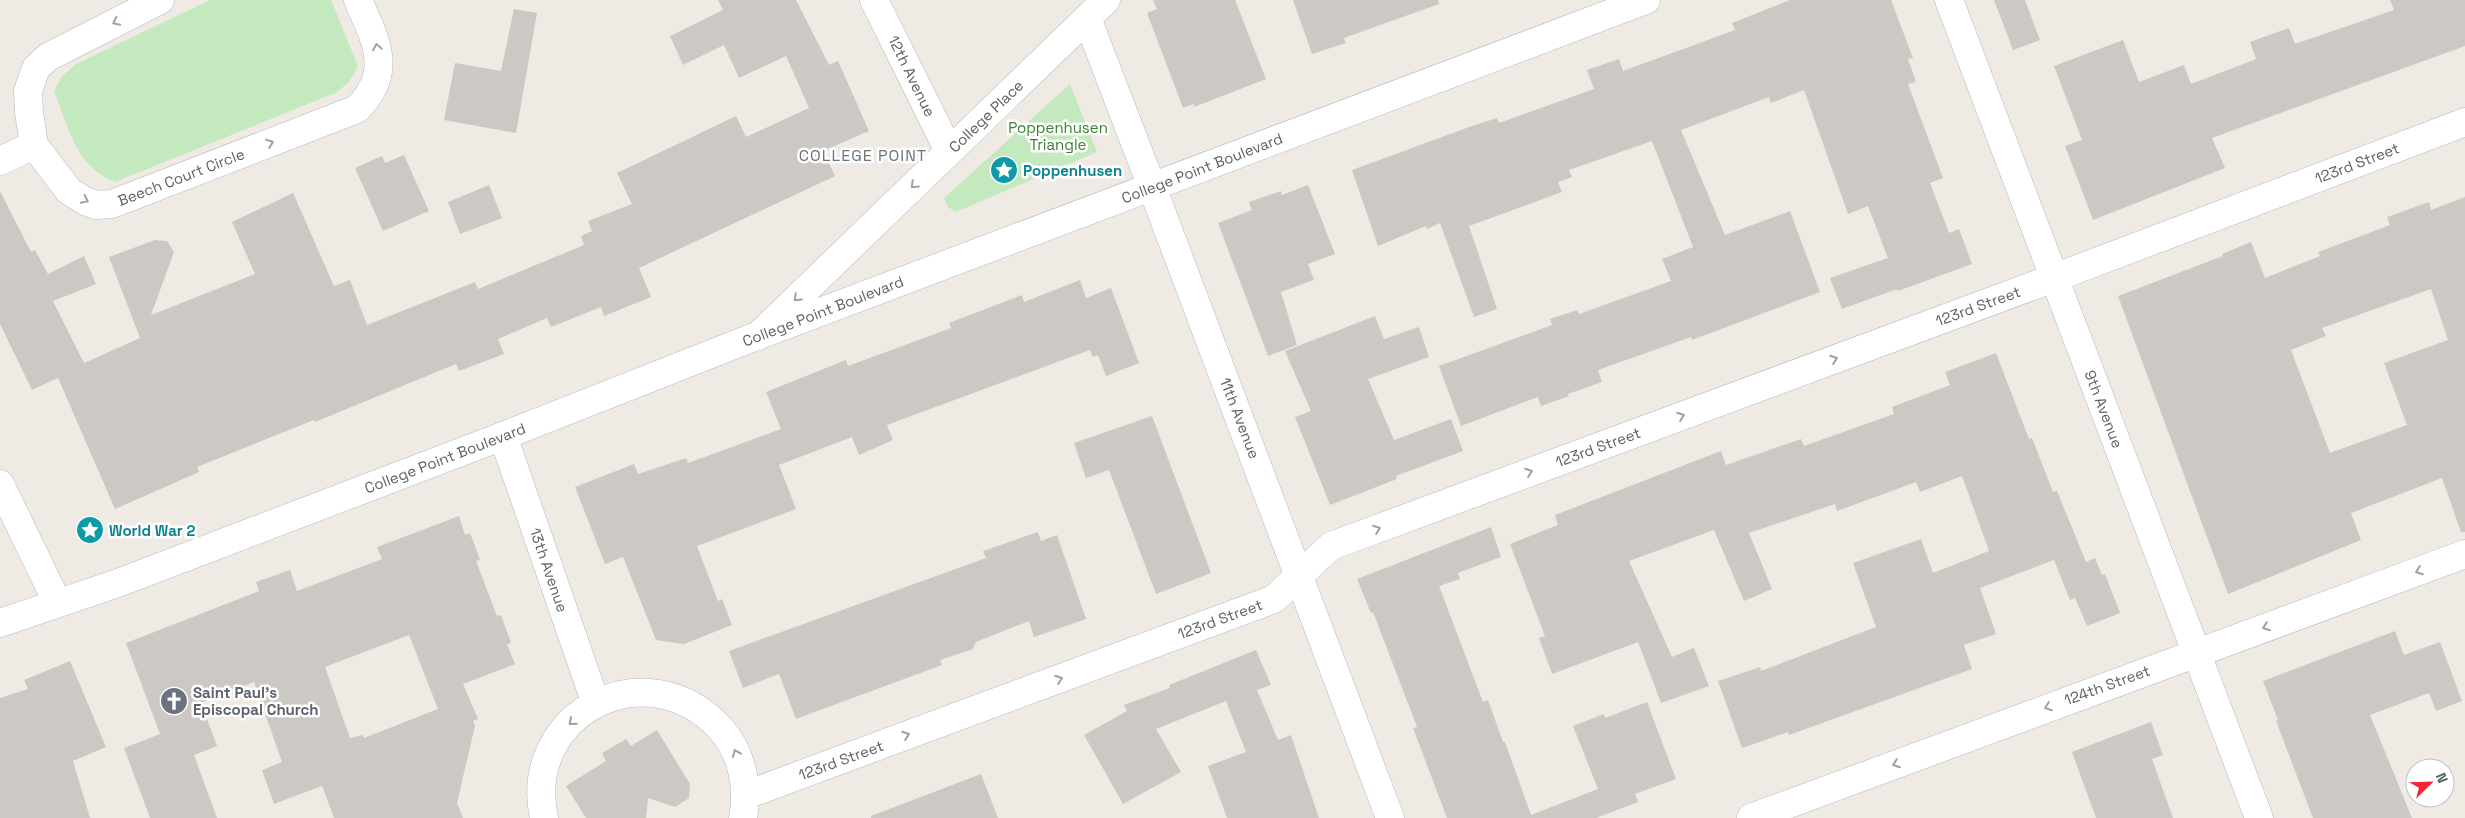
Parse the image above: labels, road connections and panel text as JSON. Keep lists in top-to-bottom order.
{
  "streets": {
    "street": [
      "12th Avenue",
      "College Place",
      "123rd Street",
      "College Point Boulevard",
      "Beech Court Circle",
      "9th Avenue",
      "11th Avenue",
      "13th Avenue",
      "124th Street"
    ]
  },
  "crossings": [
    ["12th Avenue", "College Place"],
    ["College Place", "College Point Boulevard"],
    ["College Place", "11th Avenue"],
    ["123rd Street", "9th Avenue"],
    ["123rd Street", "11th Avenue"],
    ["College Point Boulevard", "11th Avenue"],
    ["College Point Boulevard", "13th Avenue"],
    ["9th Avenue", "124th Street"]
  ],
  "one_way": ["College Place", "123rd Street", "124th Street"],
  "districts": ["COLLEGE POINT"],
  "parks": ["Poppenhusen Triangle"],
  "places": {
    "place": ["Poppenhusen", "World War 2"],
    "church": ["Saint Paul's Episcopal Church"]
  },
  "north": "top right"
}
